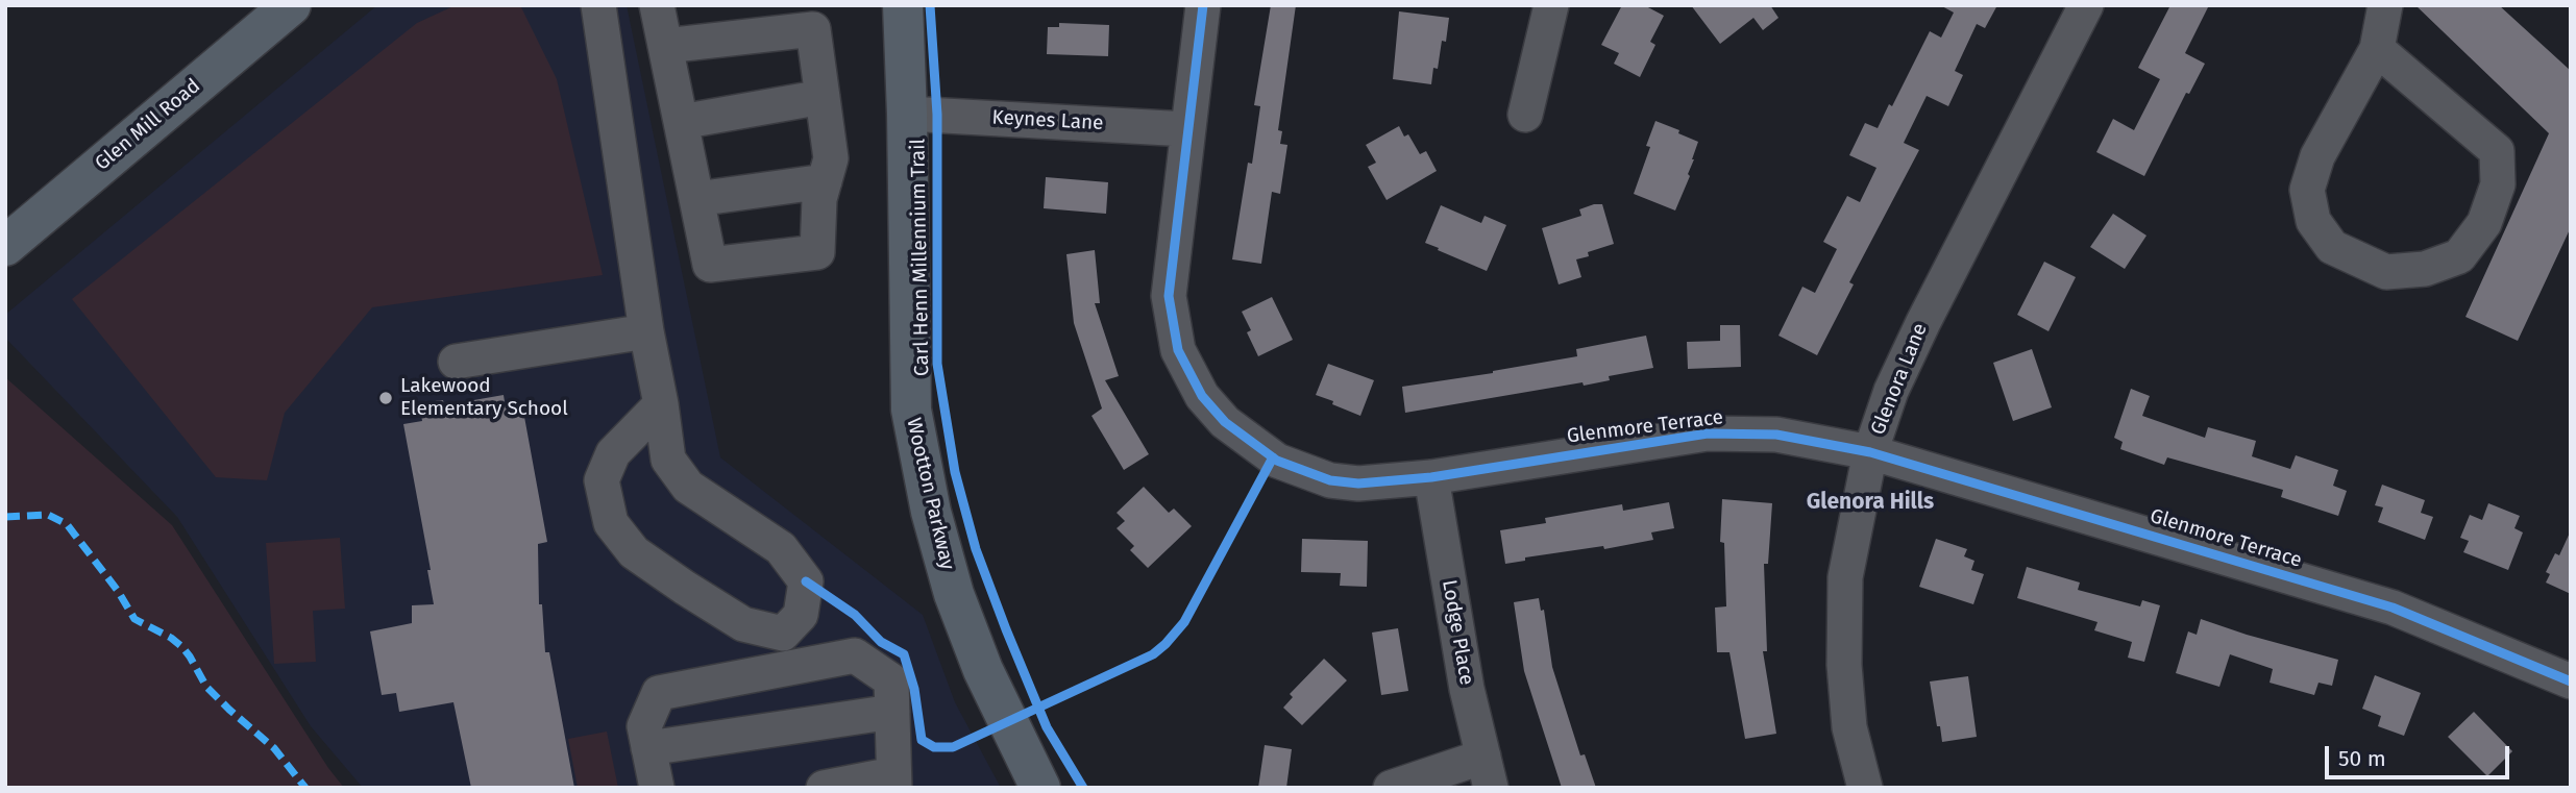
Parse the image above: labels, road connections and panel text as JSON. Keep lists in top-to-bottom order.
{
  "streets": {
    "main road": ["Glen Mill Road", "Wootton Parkway"],
    "street": [
      "Keynes Lane",
      "Glenora Lane",
      "Glenmore Terrace",
      "Lodge Place"
    ],
    "cycle path": ["Carl Henn Millennium Trail"]
  },
  "crossings": [
    ["Keynes Lane", "Glenmore Terrace"],
    ["Keynes Lane", "Wootton Parkway"],
    ["Glenora Lane", "Glenmore Terrace"],
    ["Glenmore Terrace", "Lodge Place"]
  ],
  "districts": ["Glenora Hills"],
  "places": ["Lakewood Elementary School"],
  "scale_bar": "50 m"
}
